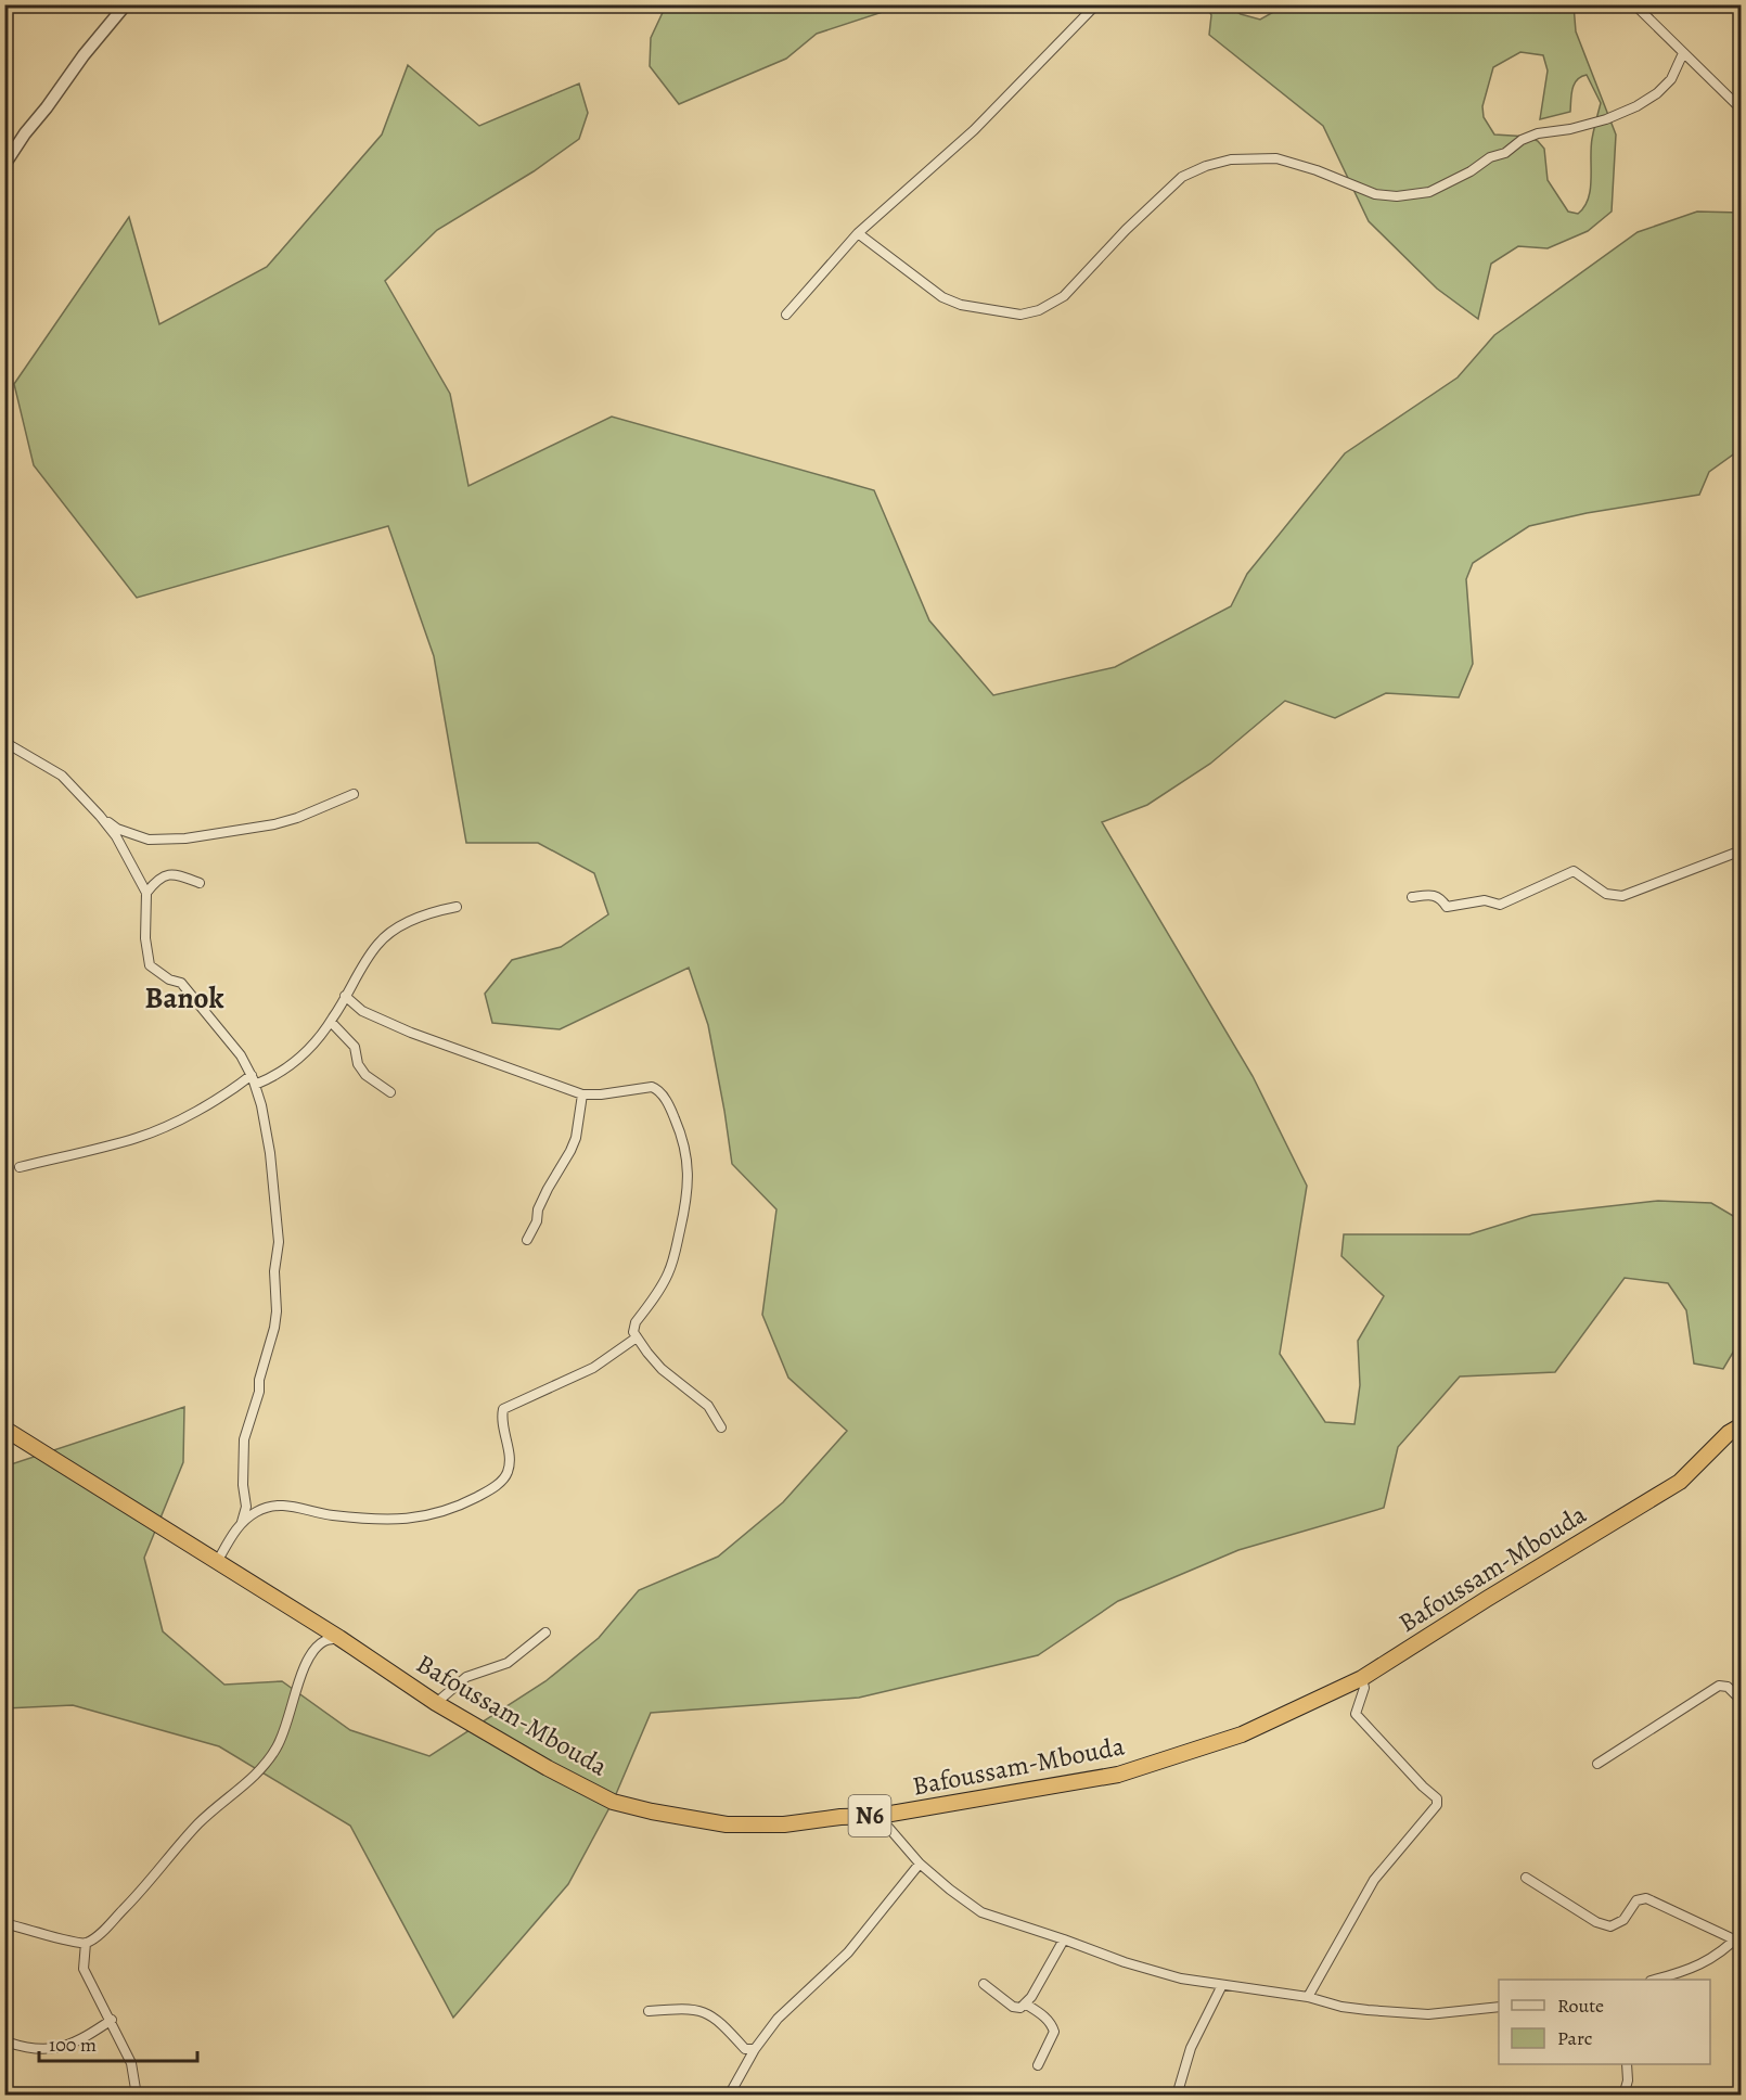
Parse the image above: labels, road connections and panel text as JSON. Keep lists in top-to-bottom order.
{
  "streets": {
    "highway": ["Bafoussam-Mbouda", "N6"]
  },
  "districts": ["Banok"],
  "legend": ["Route", "Parc"],
  "scale_bar": "100 m"
}
